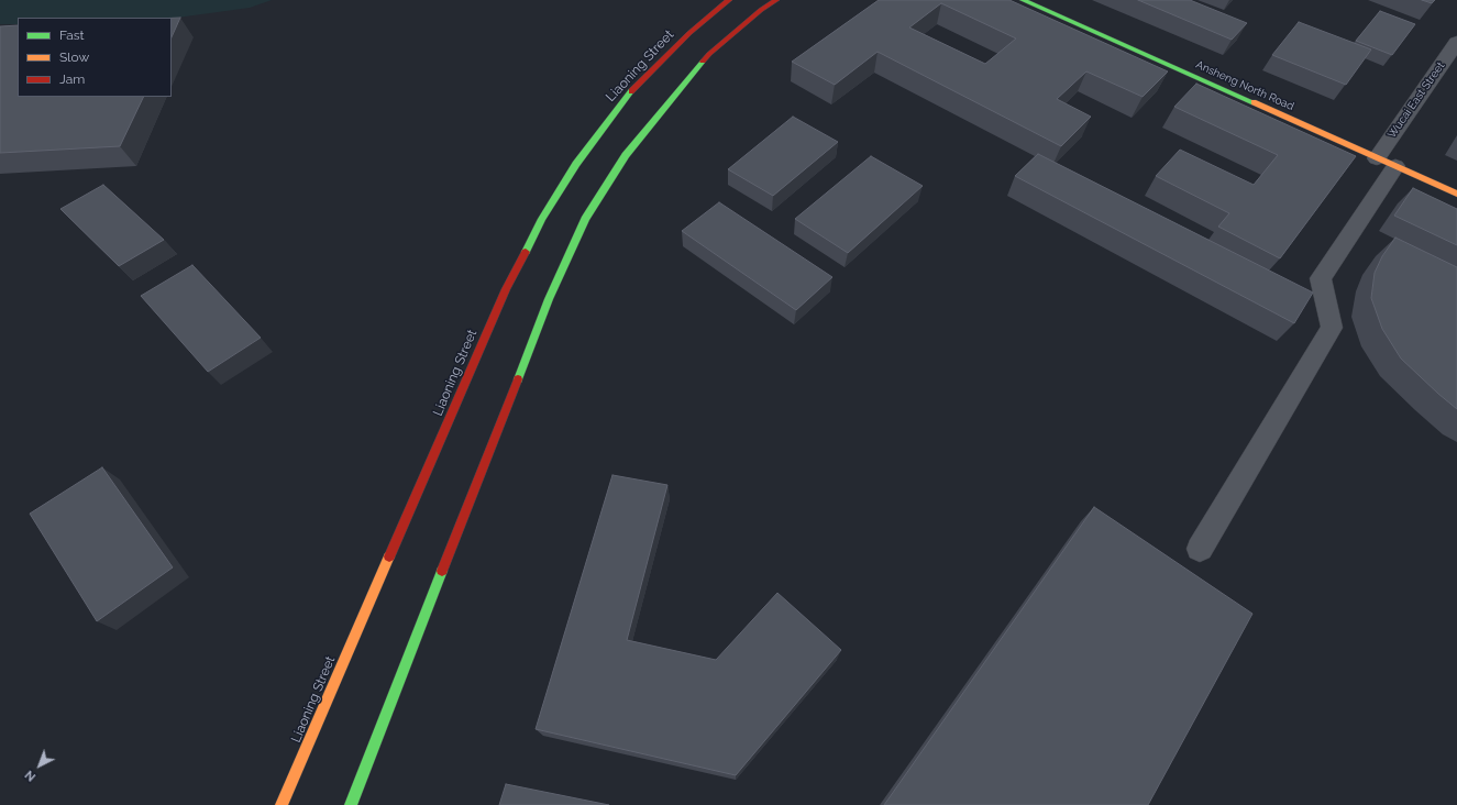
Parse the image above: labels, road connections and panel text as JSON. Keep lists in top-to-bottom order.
{
  "streets": {
    "street": ["Liaoning Street", "Ansheng North Road", "Wucai East Street"]
  },
  "crossings": [
    ["Ansheng North Road", "Wucai East Street"]
  ],
  "legend": ["Fast", "Slow", "Jam"],
  "north": "bottom left"
}
